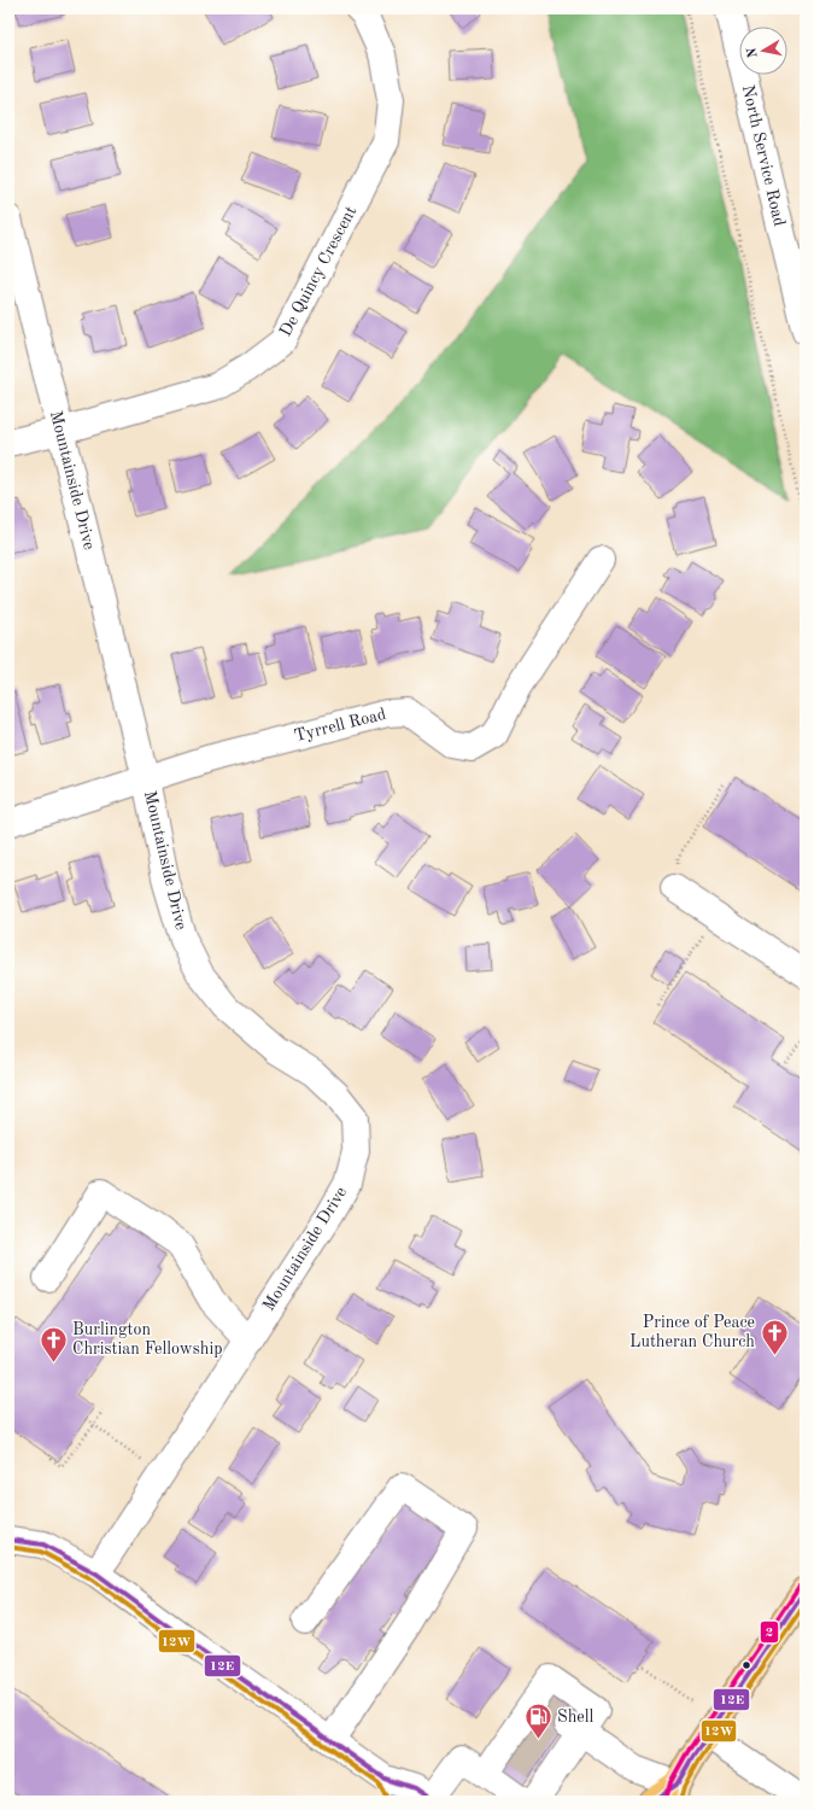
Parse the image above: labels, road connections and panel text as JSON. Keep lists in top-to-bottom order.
{
  "streets": {
    "street": [
      "North Service Road",
      "De Quincy Crescent",
      "Mountainside Drive",
      "Tyrrell Road"
    ]
  },
  "crossings": [
    ["De Quincy Crescent", "Mountainside Drive"],
    ["Mountainside Drive", "Tyrrell Road"]
  ],
  "places": {
    "church": ["Prince of Peace Lutheran Church", "Burlington Christian Fellowship"],
    "fuel station": ["Shell"]
  },
  "lines": ["transit line 12E", "transit line 12W", "transit line 2"],
  "north": "left"
}
